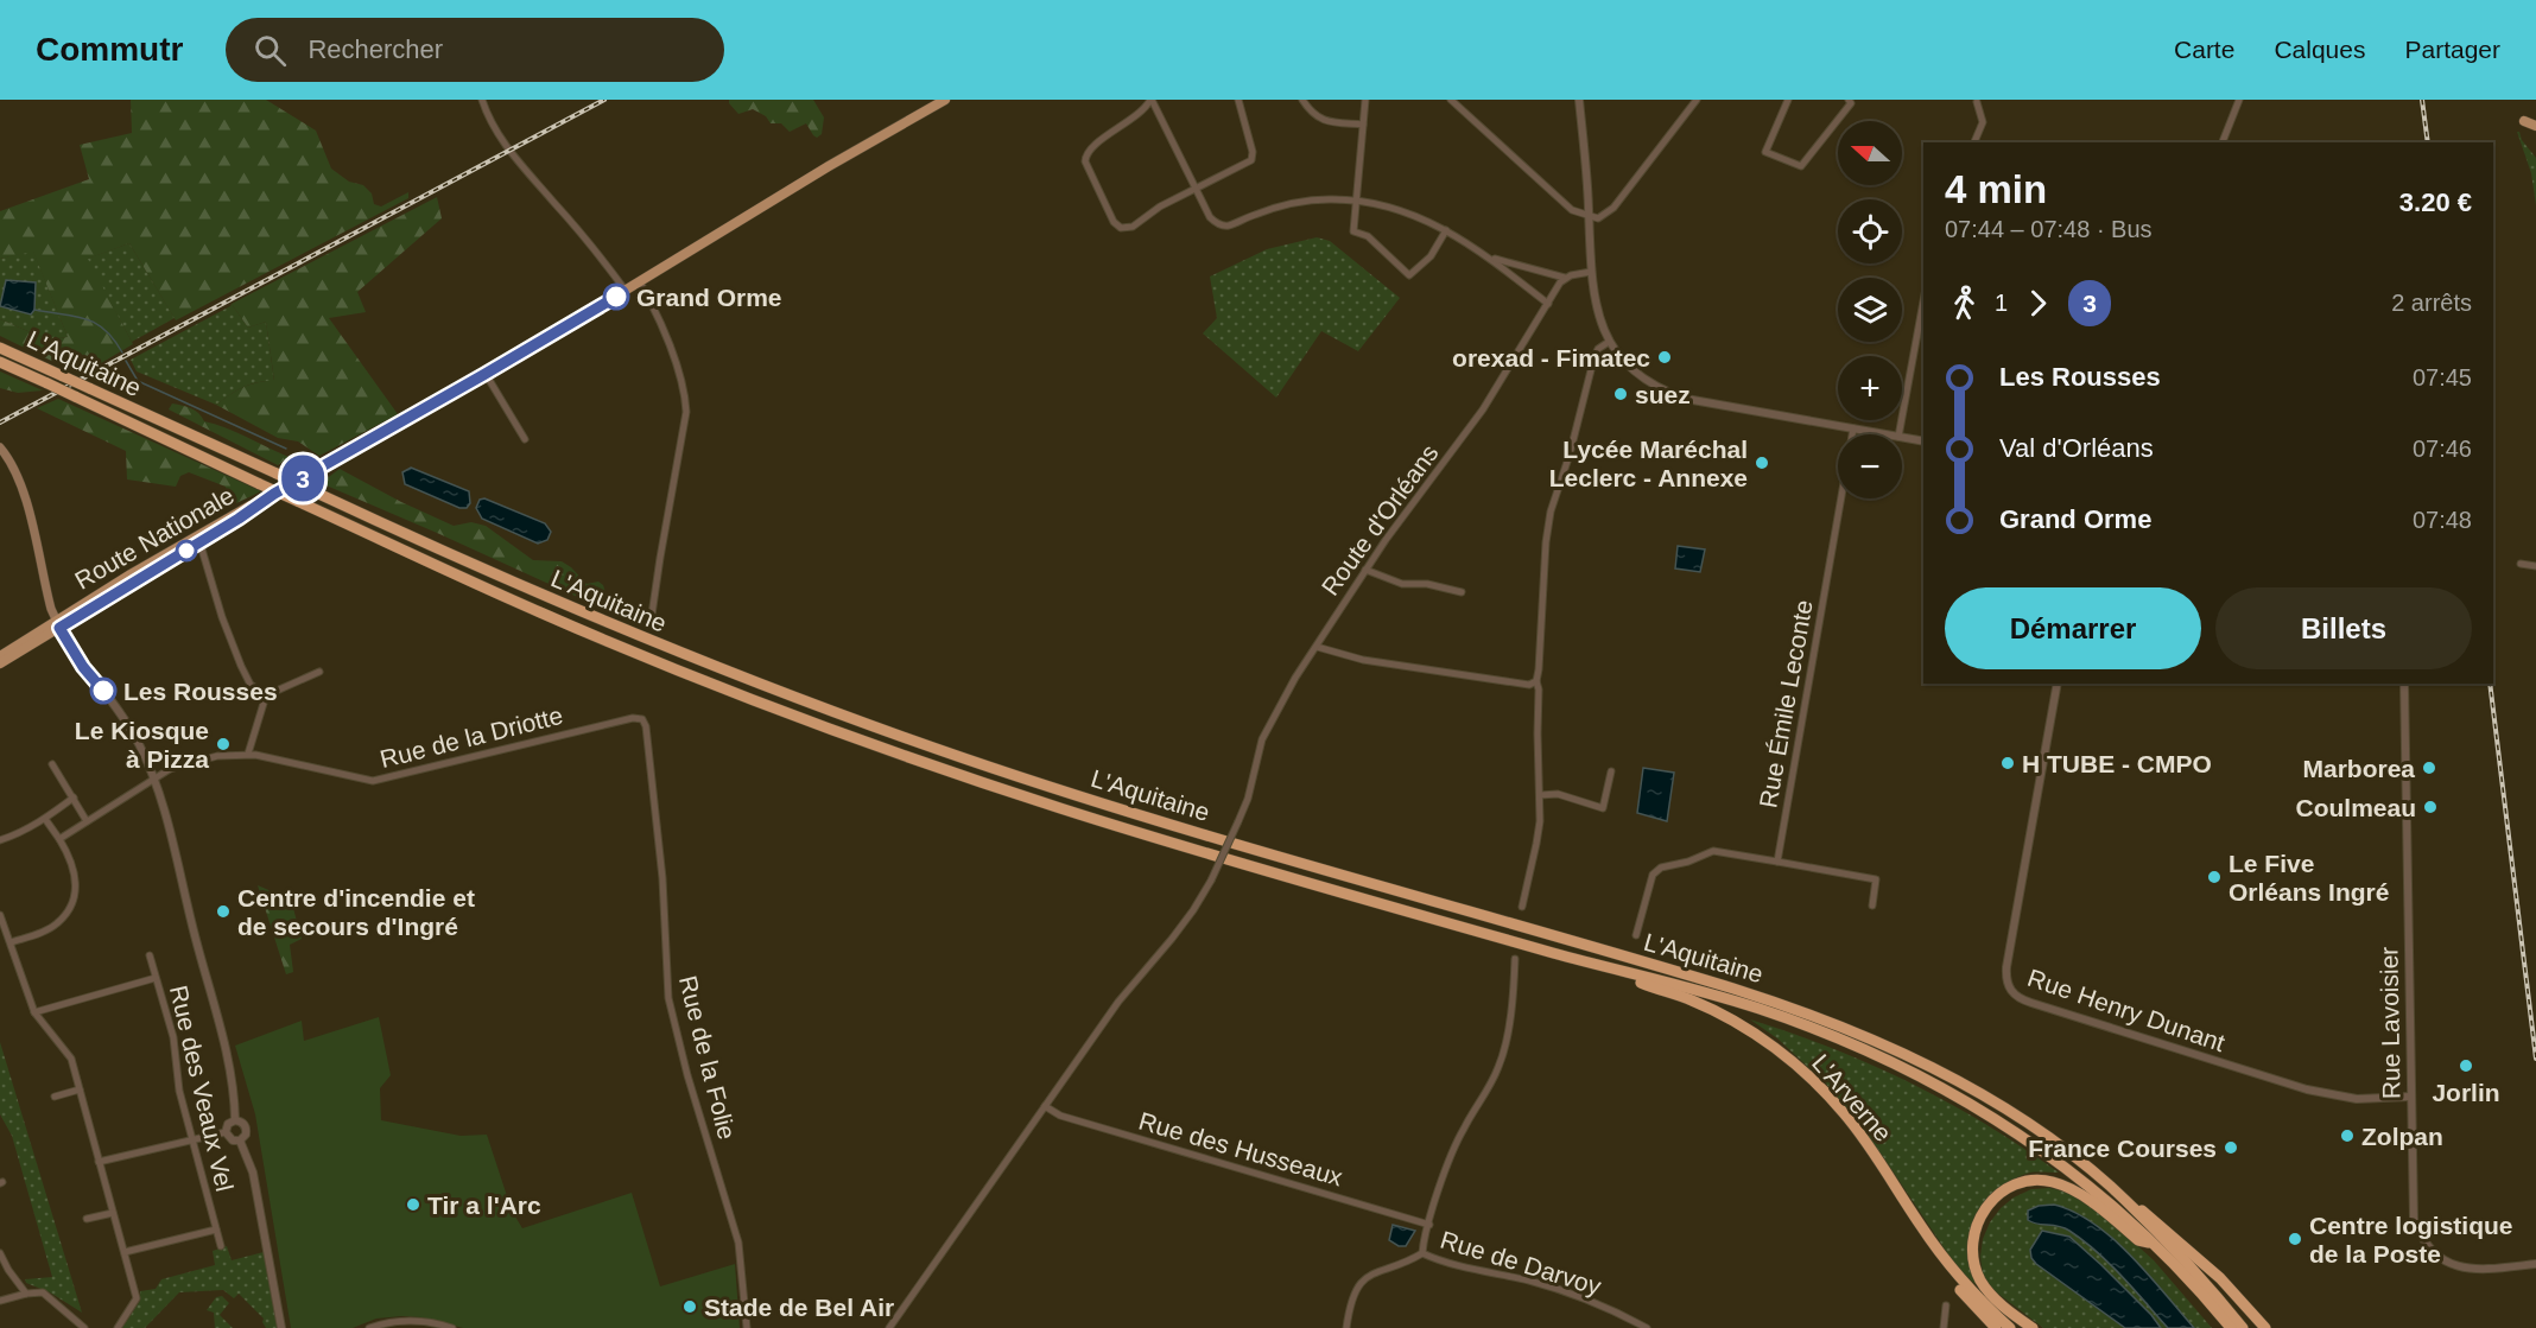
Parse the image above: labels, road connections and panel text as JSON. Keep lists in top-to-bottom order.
{
  "streets": {
    "highway": ["L'Aquitaine", "L'Arverne"],
    "main road": ["Route Nationale"],
    "street": [
      "Route d'Orléans",
      "Rue Émile Leconte",
      "Rue de la Driotte",
      "Rue Henry Dunant",
      "Rue Lavoisier",
      "Rue de la Folie",
      "Rue des Veaux Vel",
      "Rue des Husseaux",
      "Rue de Darvoy"
    ]
  },
  "crossings": [
    ["L'Aquitaine", "L'Arverne"],
    ["Route d'Orléans", "Rue des Husseaux"],
    ["Rue de la Driotte", "Rue de la Folie"],
    ["Rue Henry Dunant", "Rue Lavoisier"]
  ],
  "places": [
    "Grand Orme",
    "orexad - Fimatec",
    "suez",
    "Lycée Maréchal Leclerc - Annexe",
    "Les Rousses",
    "Le Kiosque à Pizza",
    "H TUBE - CMPO",
    "Marborea",
    "Coulmeau",
    "Le Five Orléans Ingré",
    "Centre d'incendie et de secours d'Ingré",
    "Jorlin",
    "Zolpan",
    "France Courses",
    "Tir a l'Arc",
    "Centre logistique de la Poste",
    "Stade de Bel Air"
  ],
  "lines": ["bus line 3"],
  "north": "left",
  "page": {
    "header": "Commutr",
    "search": "Rechercher",
    "nav": ["Carte", "Calques", "Partager"],
    "on_map": "3",
    "map_buttons": ["+", "−"],
    "heading": ["4 min", "07:44 – 07:48 · Bus", "3.20 €"],
    "legs": ["1", "3", "2 arrêts"],
    "list": [
      {
        "name": "Les Rousses",
        "value": "07:45"
      },
      {
        "name": "Val d'Orléans",
        "value": "07:46"
      },
      {
        "name": "Grand Orme",
        "value": "07:48"
      }
    ],
    "buttons": ["Démarrer", "Billets"]
  }
}
